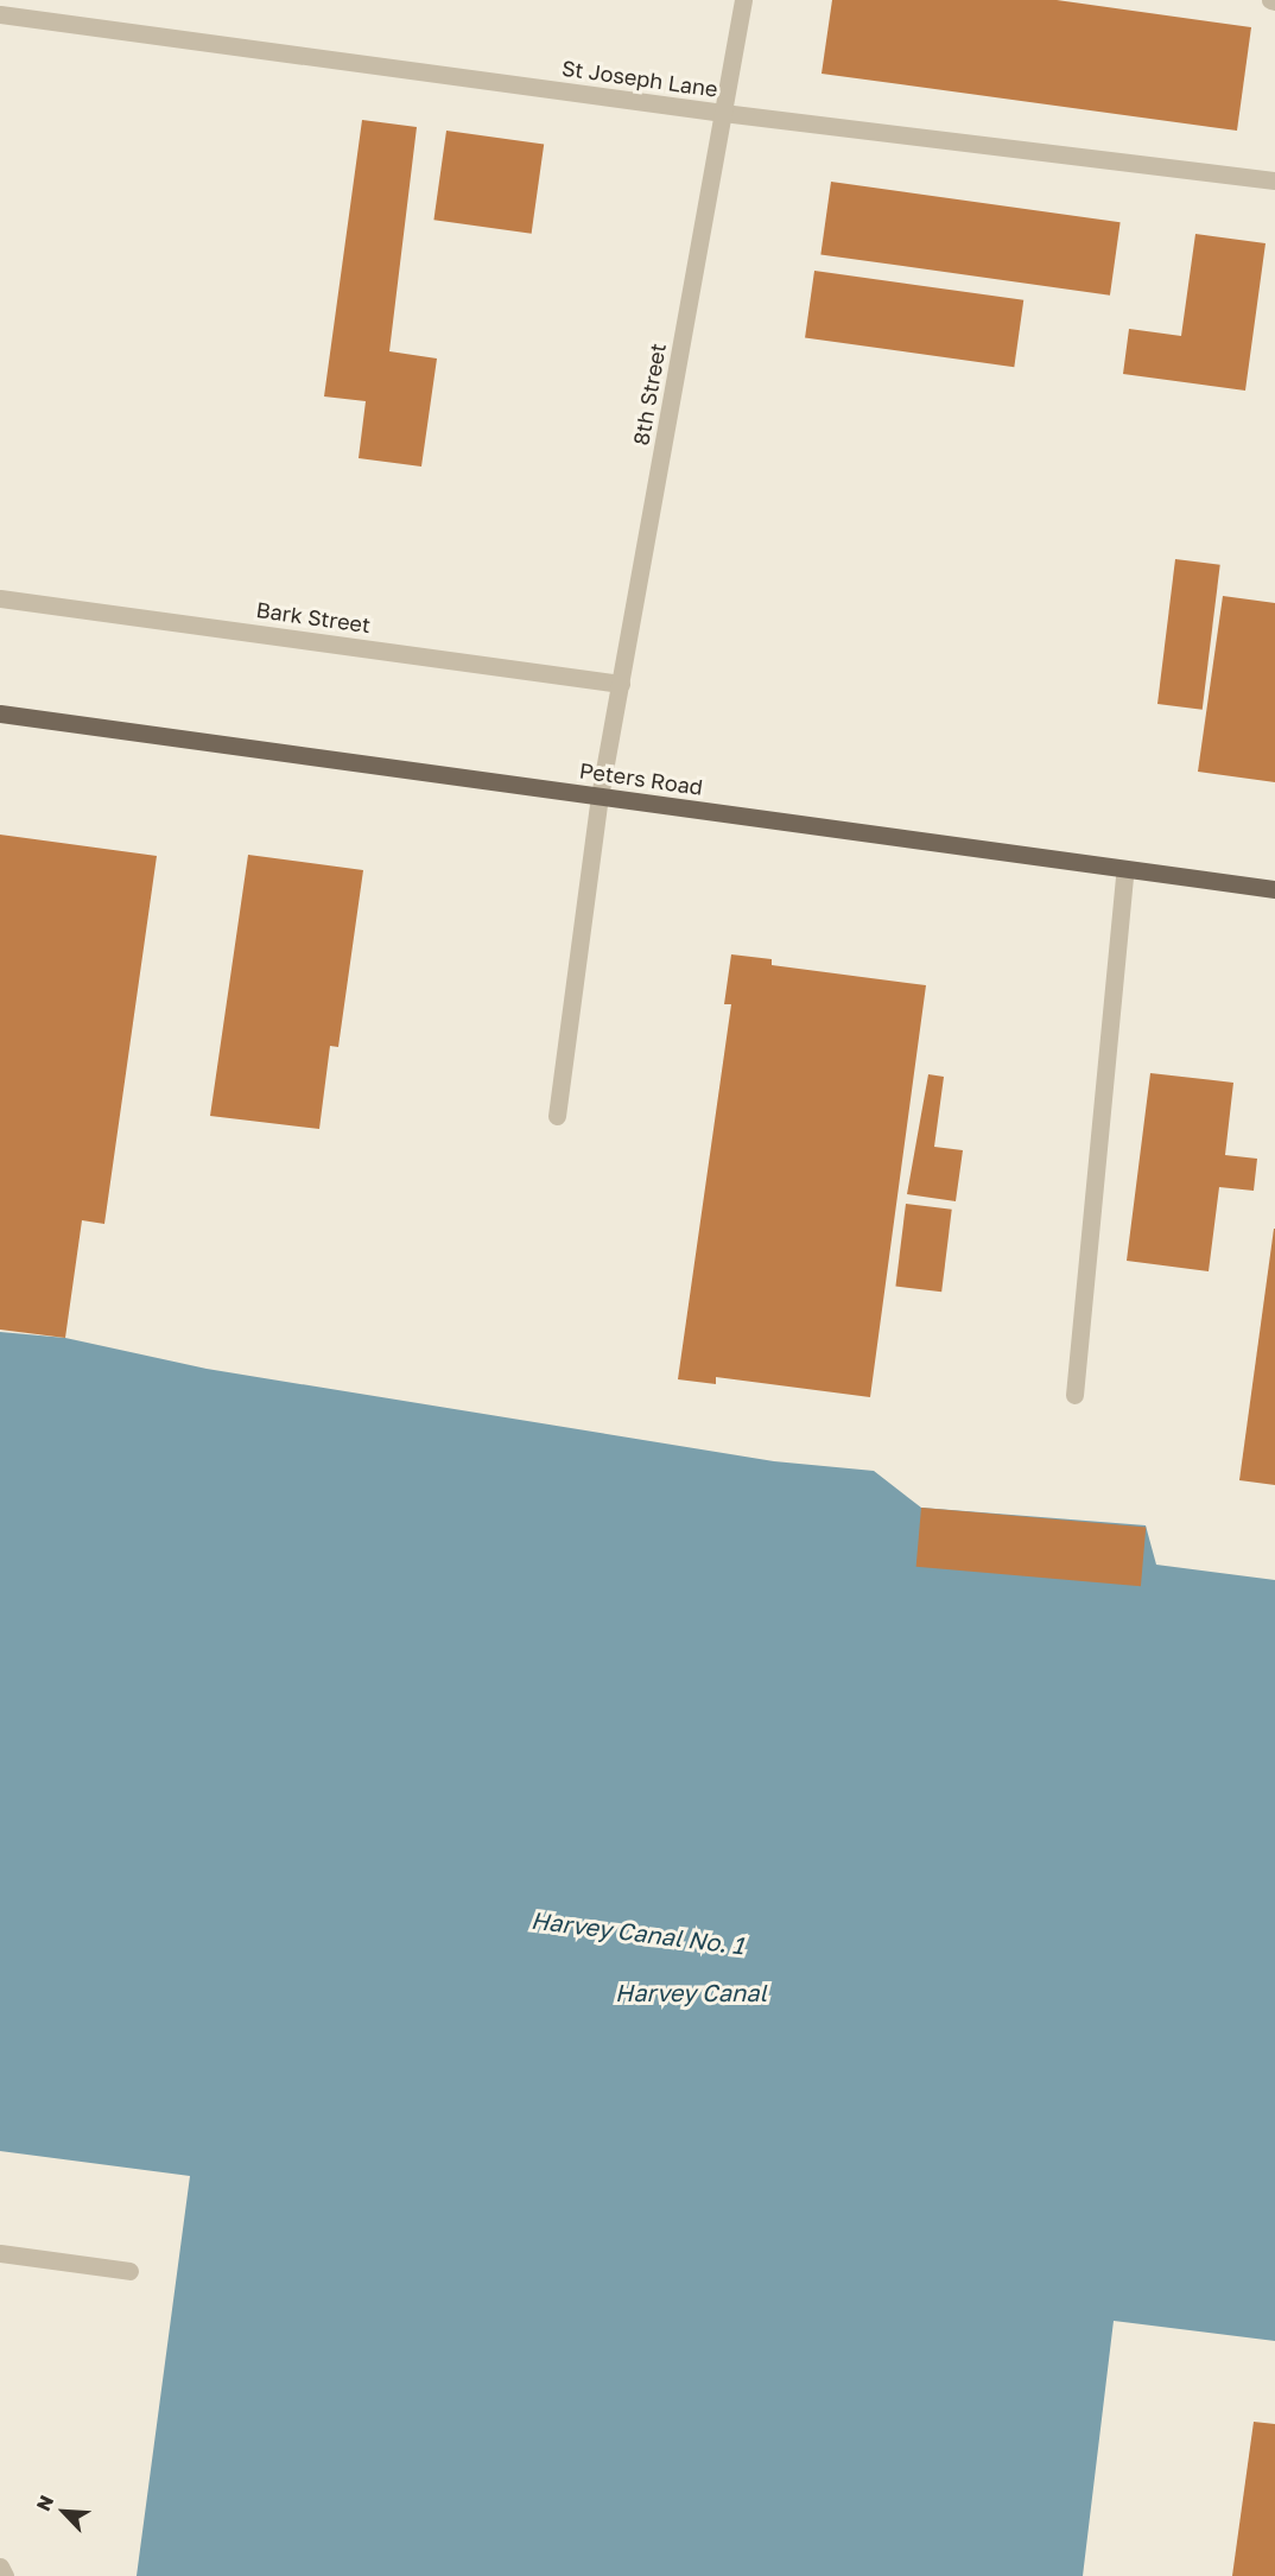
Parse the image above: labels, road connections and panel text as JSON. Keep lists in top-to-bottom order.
{
  "streets": {
    "main road": ["Peters Road"],
    "street": ["St Joseph Lane", "8th Street", "Bark Street"]
  },
  "crossings": [
    ["St Joseph Lane", "8th Street"],
    ["8th Street", "Bark Street"],
    ["8th Street", "Peters Road"]
  ],
  "water": ["Harvey Canal No. 1", "Harvey Canal"],
  "north": "top left"
}
